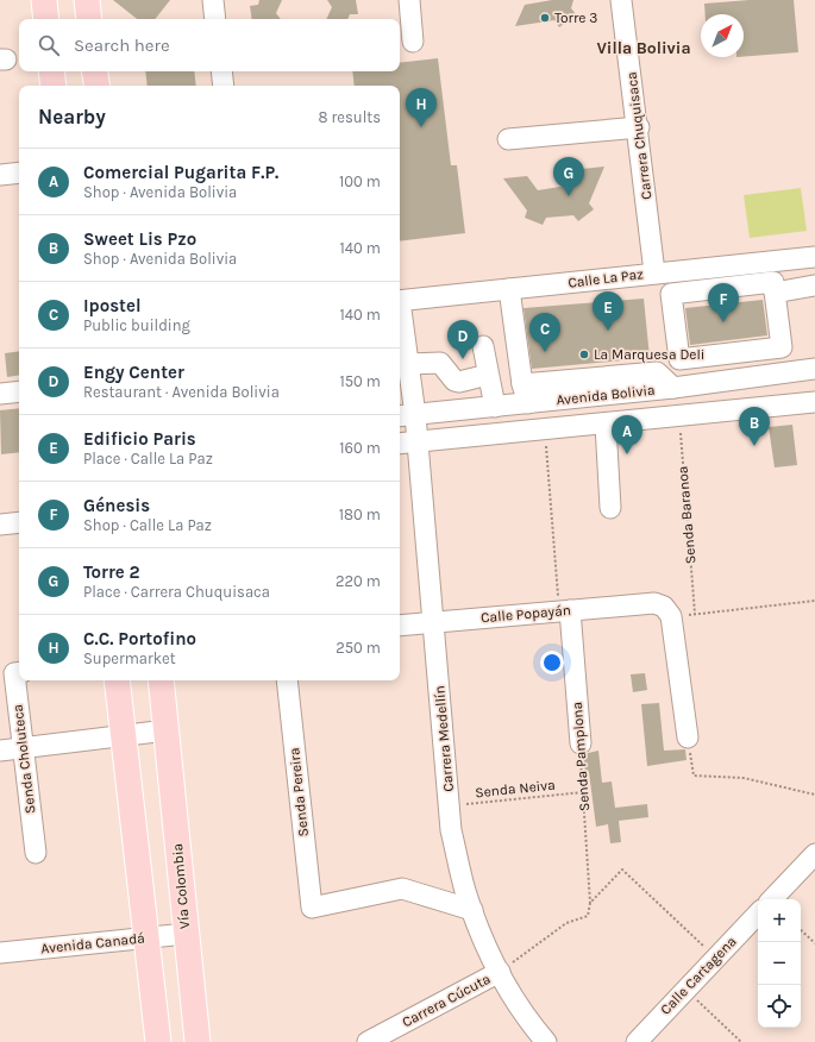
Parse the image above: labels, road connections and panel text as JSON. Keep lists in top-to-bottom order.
{
  "streets": {
    "main road": ["Vía Colombia"],
    "street": [
      "Carrera Chuquisaca",
      "Calle La Paz",
      "Avenida Bolivia",
      "Calle Popayán",
      "Carrera Medellín",
      "Senda Pamplona",
      "Senda Choluteca",
      "Senda Pereira",
      "Avenida Canadá",
      "Calle Cartagena",
      "Carrera Cúcuta"
    ],
    "path": ["Senda Baranoa", "Senda Neiva"]
  },
  "crossings": [
    ["Carrera Chuquisaca", "Calle La Paz"],
    ["Avenida Bolivia", "Senda Baranoa"],
    ["Avenida Bolivia", "Carrera Medellín"],
    ["Calle Popayán", "Carrera Medellín"],
    ["Calle Popayán", "Senda Pamplona"],
    ["Carrera Medellín", "Senda Neiva"],
    ["Carrera Medellín", "Senda Pereira"],
    ["Carrera Medellín", "Carrera Cúcuta"],
    ["Senda Pamplona", "Senda Neiva"],
    ["Vía Colombia", "Avenida Canadá"]
  ],
  "districts": ["Villa Bolivia"],
  "places": ["Torre 3", "La Marquesa Deli"],
  "north": "top right",
  "page": {
    "search": "Search here",
    "heading": ["Nearby", "8 results"],
    "pins": [
      "H",
      "G",
      "F",
      "E",
      "C",
      "D",
      "B",
      "A"
    ],
    "list": [
      {
        "mark": "A",
        "name": "Comercial Pugarita F.P.",
        "note": "Shop · Avenida Bolivia",
        "value": "100 m"
      },
      {
        "mark": "B",
        "name": "Sweet Lis Pzo",
        "note": "Shop · Avenida Bolivia",
        "value": "140 m"
      },
      {
        "mark": "C",
        "name": "Ipostel",
        "note": "Public building",
        "value": "140 m"
      },
      {
        "mark": "D",
        "name": "Engy Center",
        "note": "Restaurant · Avenida Bolivia",
        "value": "150 m"
      },
      {
        "mark": "E",
        "name": "Edificio Paris",
        "note": "Place · Calle La Paz",
        "value": "160 m"
      },
      {
        "mark": "F",
        "name": "Génesis",
        "note": "Shop · Calle La Paz",
        "value": "180 m"
      },
      {
        "mark": "G",
        "name": "Torre 2",
        "note": "Place · Carrera Chuquisaca",
        "value": "220 m"
      },
      {
        "mark": "H",
        "name": "C.C. Portofino",
        "note": "Supermarket",
        "value": "250 m"
      }
    ],
    "map_buttons": ["+", "−"]
  }
}
